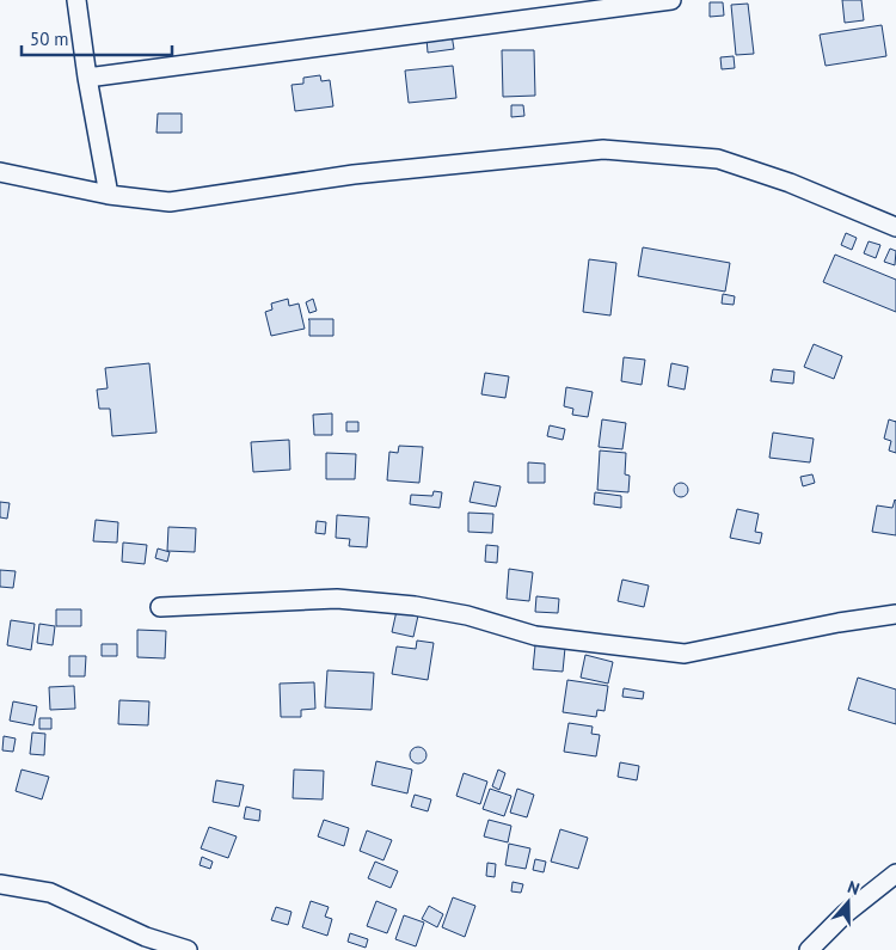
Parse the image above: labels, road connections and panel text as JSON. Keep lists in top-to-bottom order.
{
  "scale_bar": "50 m",
  "north": "top"
}
